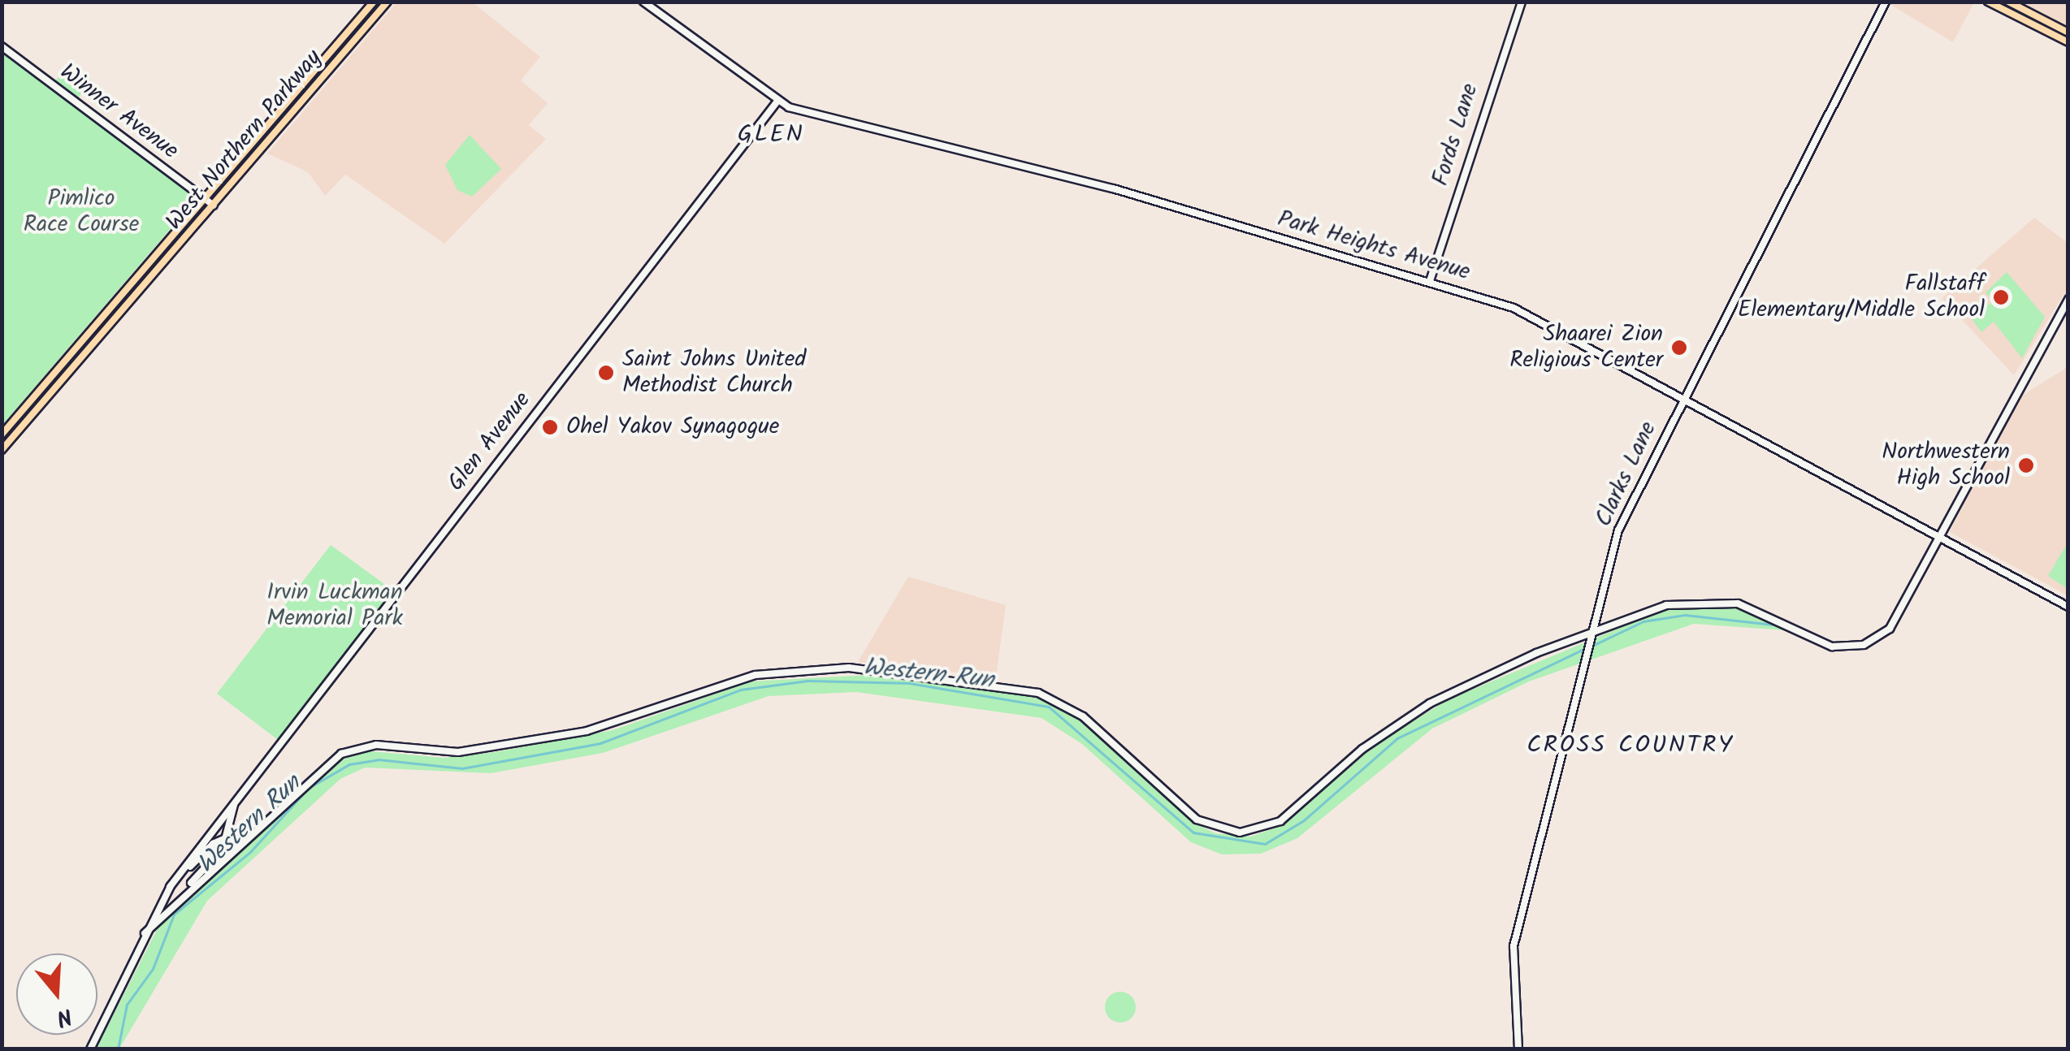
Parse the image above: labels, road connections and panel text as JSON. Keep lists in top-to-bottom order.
{
  "streets": {
    "main road": [
      "Winner Avenue",
      "Fords Lane",
      "West Northern Parkway",
      "Park Heights Avenue",
      "Glen Avenue",
      "Clarks Lane"
    ]
  },
  "crossings": [
    ["Winner Avenue", "West Northern Parkway"],
    ["Fords Lane", "Park Heights Avenue"],
    ["Park Heights Avenue", "Glen Avenue"],
    ["Park Heights Avenue", "Clarks Lane"]
  ],
  "districts": ["GLEN", "CROSS COUNTRY"],
  "water": ["Western Run"],
  "parks": ["Pimlico Race Course", "Irvin Luckman Memorial Park"],
  "places": [
    "Fallstaff Elementary/Middle School",
    "Shaarei Zion Religious Center",
    "Saint Johns United Methodist Church",
    "Ohel Yakov Synagogue",
    "Northwestern High School"
  ],
  "north": "bottom"
}
